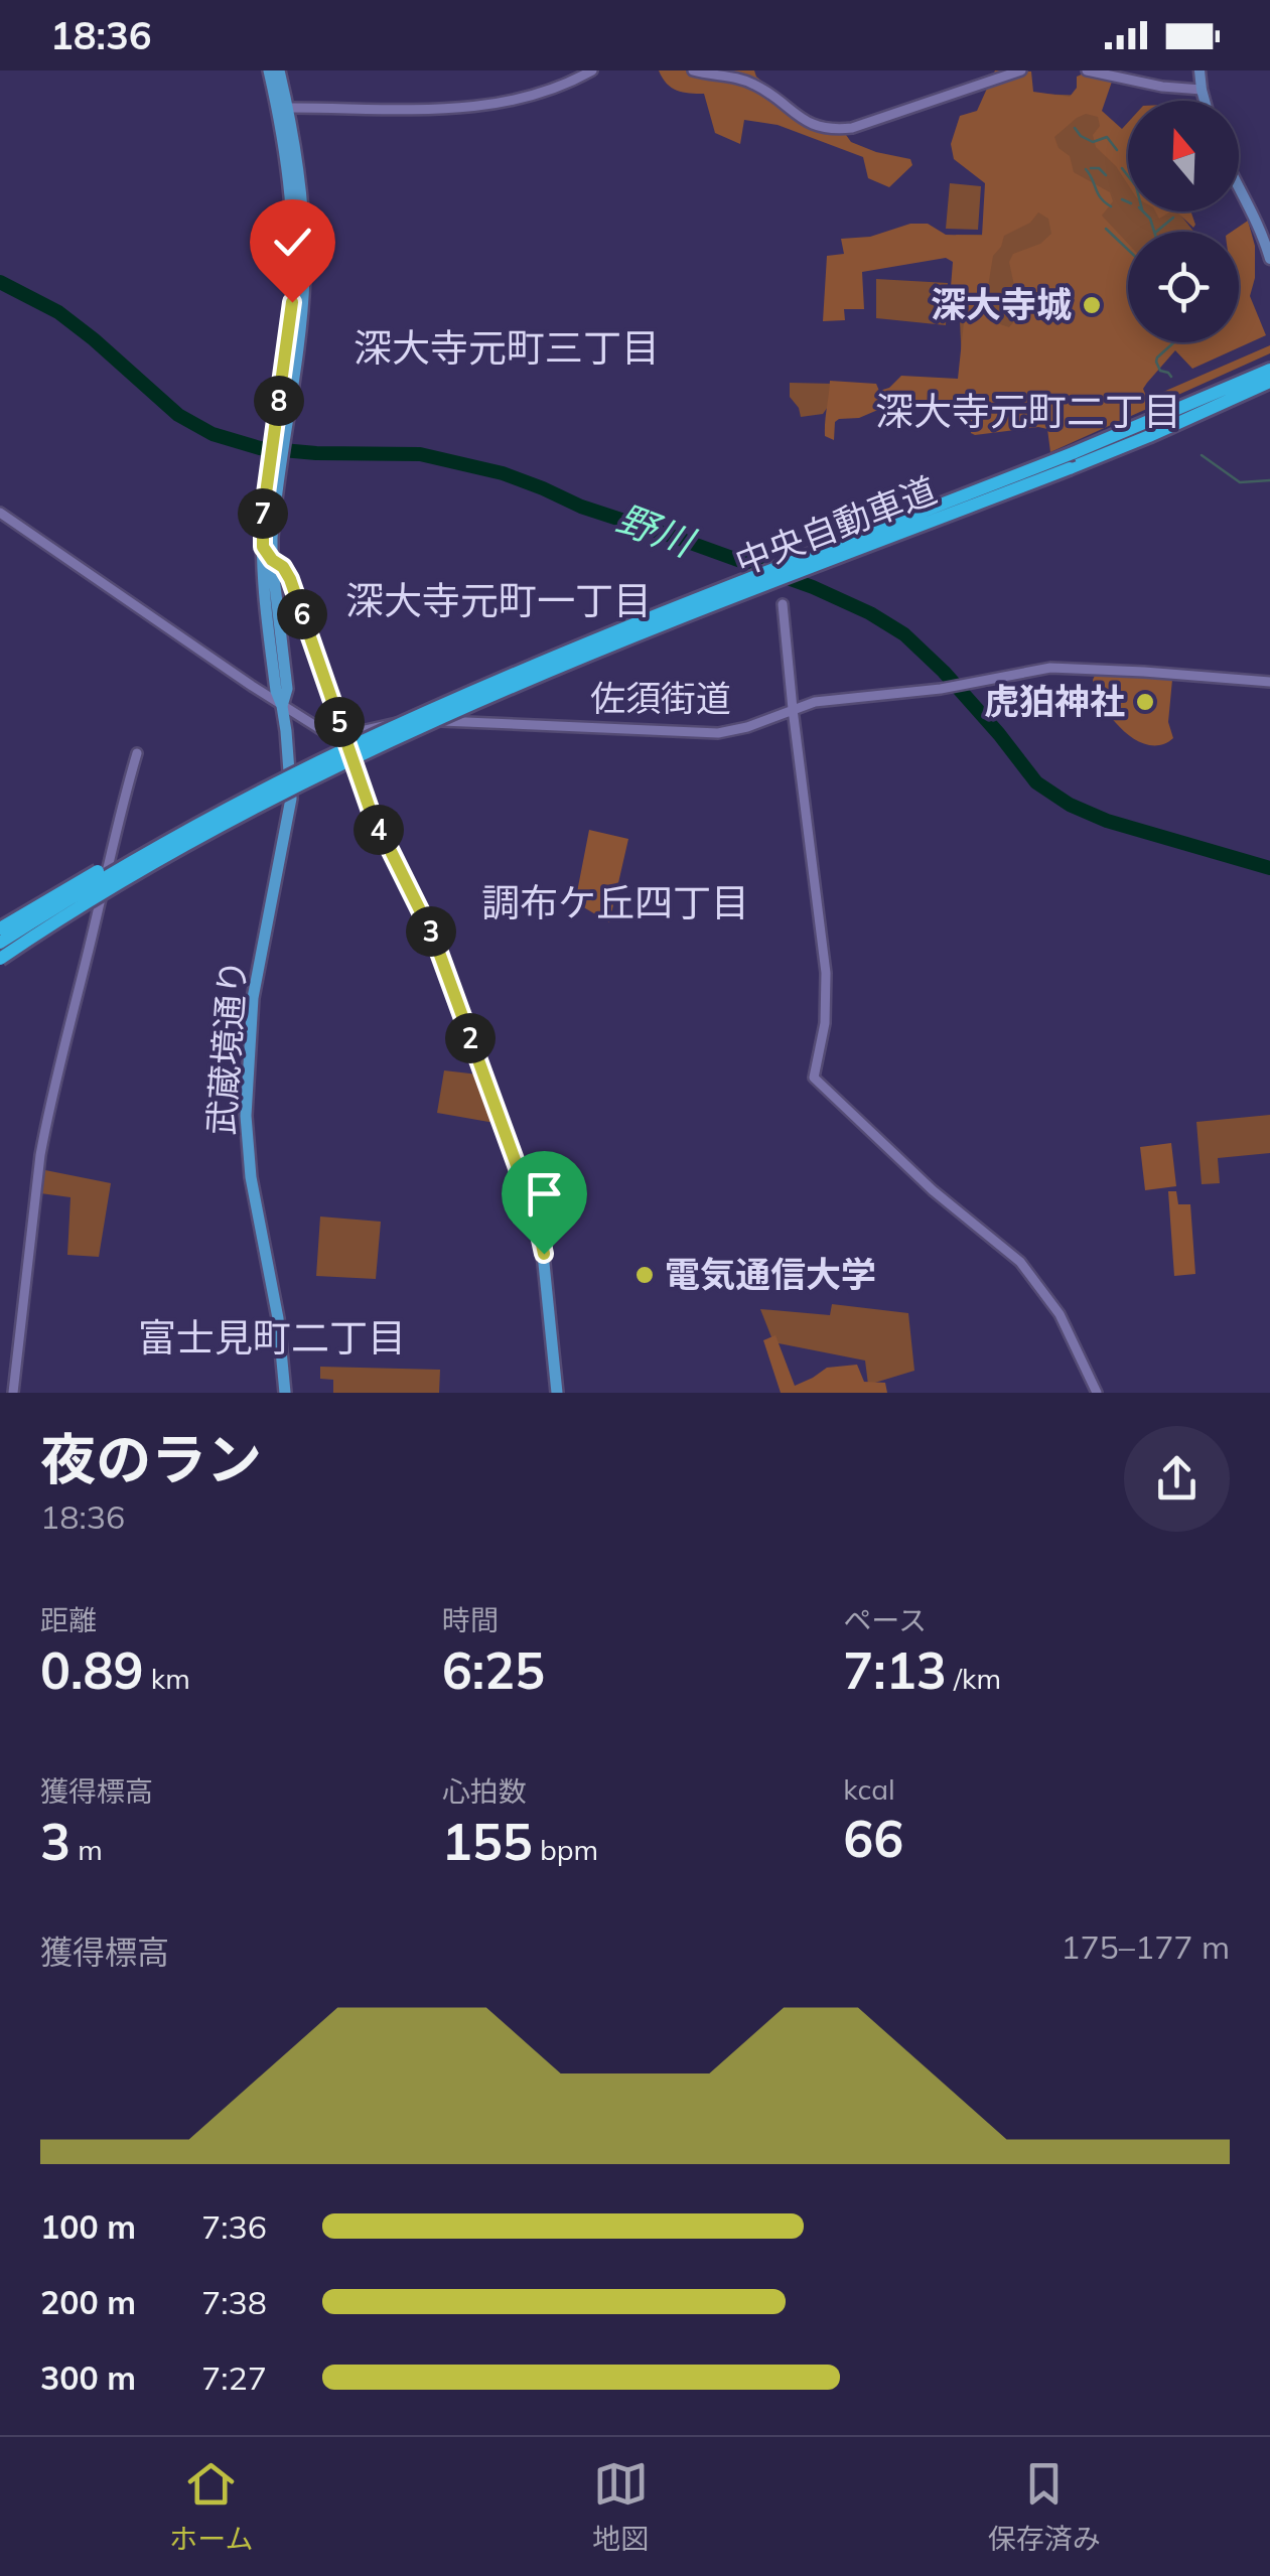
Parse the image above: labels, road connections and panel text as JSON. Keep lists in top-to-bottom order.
{
  "streets": {
    "highway": ["中央自動車道"],
    "main road": ["武蔵境通り"],
    "street": ["佐須街道"]
  },
  "districts": [
    "深大寺元町三丁目",
    "深大寺元町二丁目",
    "深大寺元町一丁目",
    "調布ケ丘四丁目",
    "富士見町二丁目"
  ],
  "water": ["野川"],
  "places": ["深大寺城", "虎狛神社", "電気通信大学"],
  "north": "top",
  "page": {
    "status": "18:36",
    "pins": [
      "8",
      "7",
      "6",
      "5",
      "4",
      "3",
      "2"
    ],
    "heading": ["夜のラン", "18:36"],
    "stats": [
      ["距離", "0.89 km"],
      ["時間", "6:25"],
      ["ペース", "7:13 /km"],
      ["獲得標高", "3 m"],
      ["心拍数", "155 bpm"],
      ["kcal", "66"]
    ],
    "chart": ["獲得標高", "175–177 m"],
    "list": [
      {
        "name": "100 m",
        "note": "7:36"
      },
      {
        "name": "200 m",
        "note": "7:38"
      },
      {
        "name": "300 m",
        "note": "7:27"
      }
    ],
    "tabs": ["ホーム", "地図", "保存済み"]
  }
}
